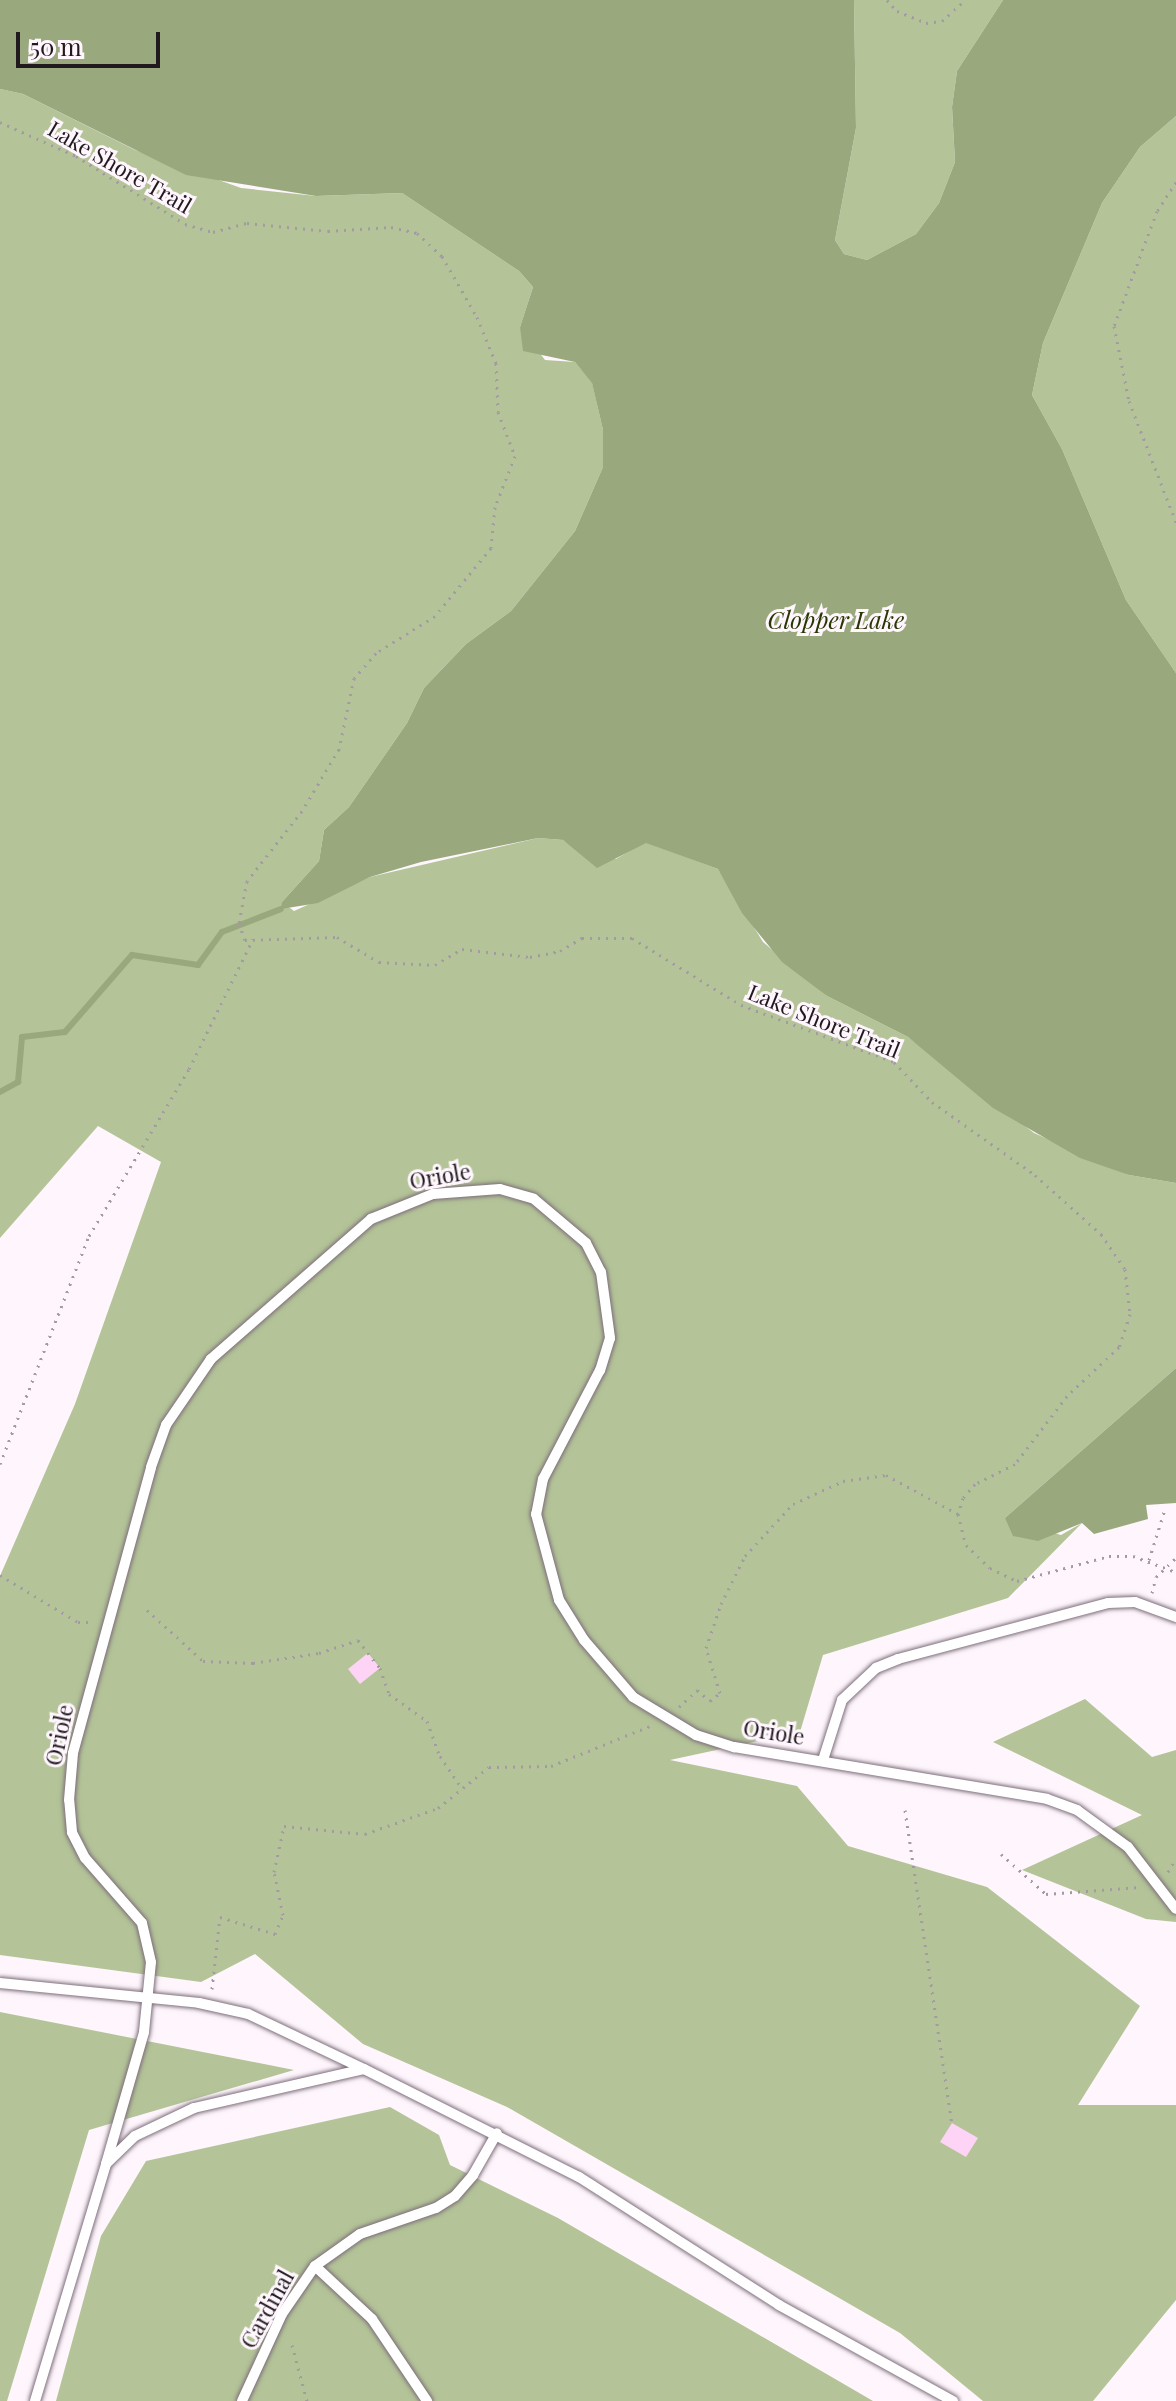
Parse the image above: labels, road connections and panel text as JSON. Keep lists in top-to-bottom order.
{
  "streets": {
    "lane": ["Oriole", "Cardinal"],
    "path": ["Lake Shore Trail"]
  },
  "water": ["Clopper Lake"],
  "scale_bar": "50 m"
}
